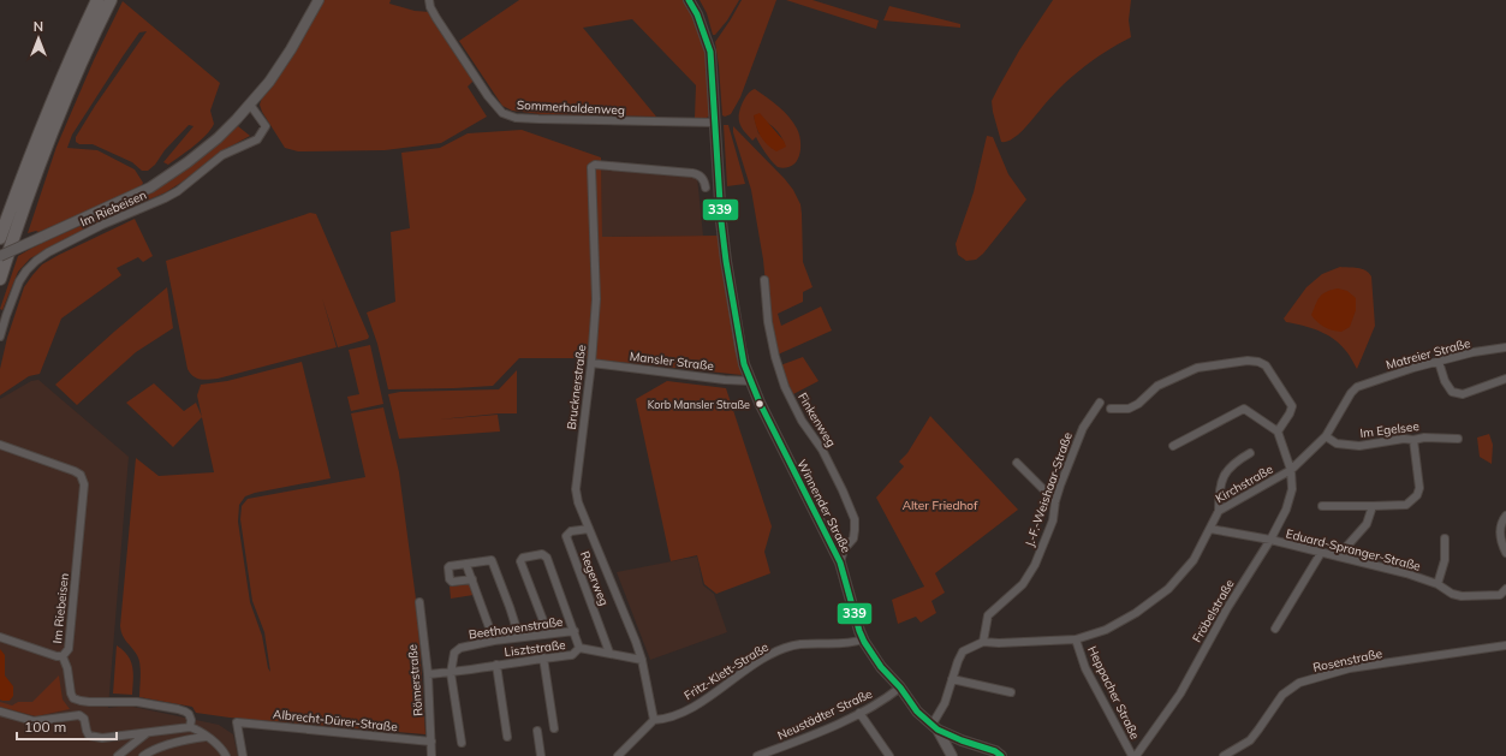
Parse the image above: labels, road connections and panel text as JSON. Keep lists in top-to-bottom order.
{
  "streets": {
    "street": [
      "Sommerhaldenweg",
      "Im Riebeisen",
      "Matreier Straße",
      "Mansler Straße",
      "Brucknerstraße",
      "Finkenweg",
      "Im Egelsee",
      "Kirchstraße",
      "J.-F.-Weishaar-Straße",
      "Winnender Straße",
      "Eduard-Spranger-Straße",
      "Regerweg",
      "Fröbelstraße",
      "Beethovenstraße",
      "Lisztstraße",
      "Rosenstraße",
      "Fritz-Klett-Straße",
      "Römerstraße",
      "Heppacher Straße",
      "Neustädter Straße",
      "Albrecht-Dürer-Straße"
    ]
  },
  "crossings": [
    ["Sommerhaldenweg", "Winnender Straße"],
    ["Matreier Straße", "Kirchstraße"],
    ["Mansler Straße", "Brucknerstraße"],
    ["Mansler Straße", "Winnender Straße"],
    ["Brucknerstraße", "Regerweg"],
    ["Brucknerstraße", "Lisztstraße"],
    ["Brucknerstraße", "Fritz-Klett-Straße"],
    ["Finkenweg", "Winnender Straße"],
    ["Im Egelsee", "Kirchstraße"],
    ["Kirchstraße", "J.-F.-Weishaar-Straße"],
    ["Kirchstraße", "Eduard-Spranger-Straße"],
    ["Kirchstraße", "Fröbelstraße"],
    ["Kirchstraße", "Heppacher Straße"],
    ["Winnender Straße", "Fritz-Klett-Straße"],
    ["Winnender Straße", "Neustädter Straße"],
    ["Eduard-Spranger-Straße", "Fröbelstraße"],
    ["Regerweg", "Lisztstraße"],
    ["Fröbelstraße", "Heppacher Straße"],
    ["Beethovenstraße", "Lisztstraße"],
    ["Lisztstraße", "Römerstraße"],
    ["Römerstraße", "Albrecht-Dürer-Straße"]
  ],
  "parks": ["Alter Friedhof"],
  "places": ["Korb Mansler Straße"],
  "lines": ["transit line 339"],
  "scale_bar": "100 m",
  "north": "top"
}
